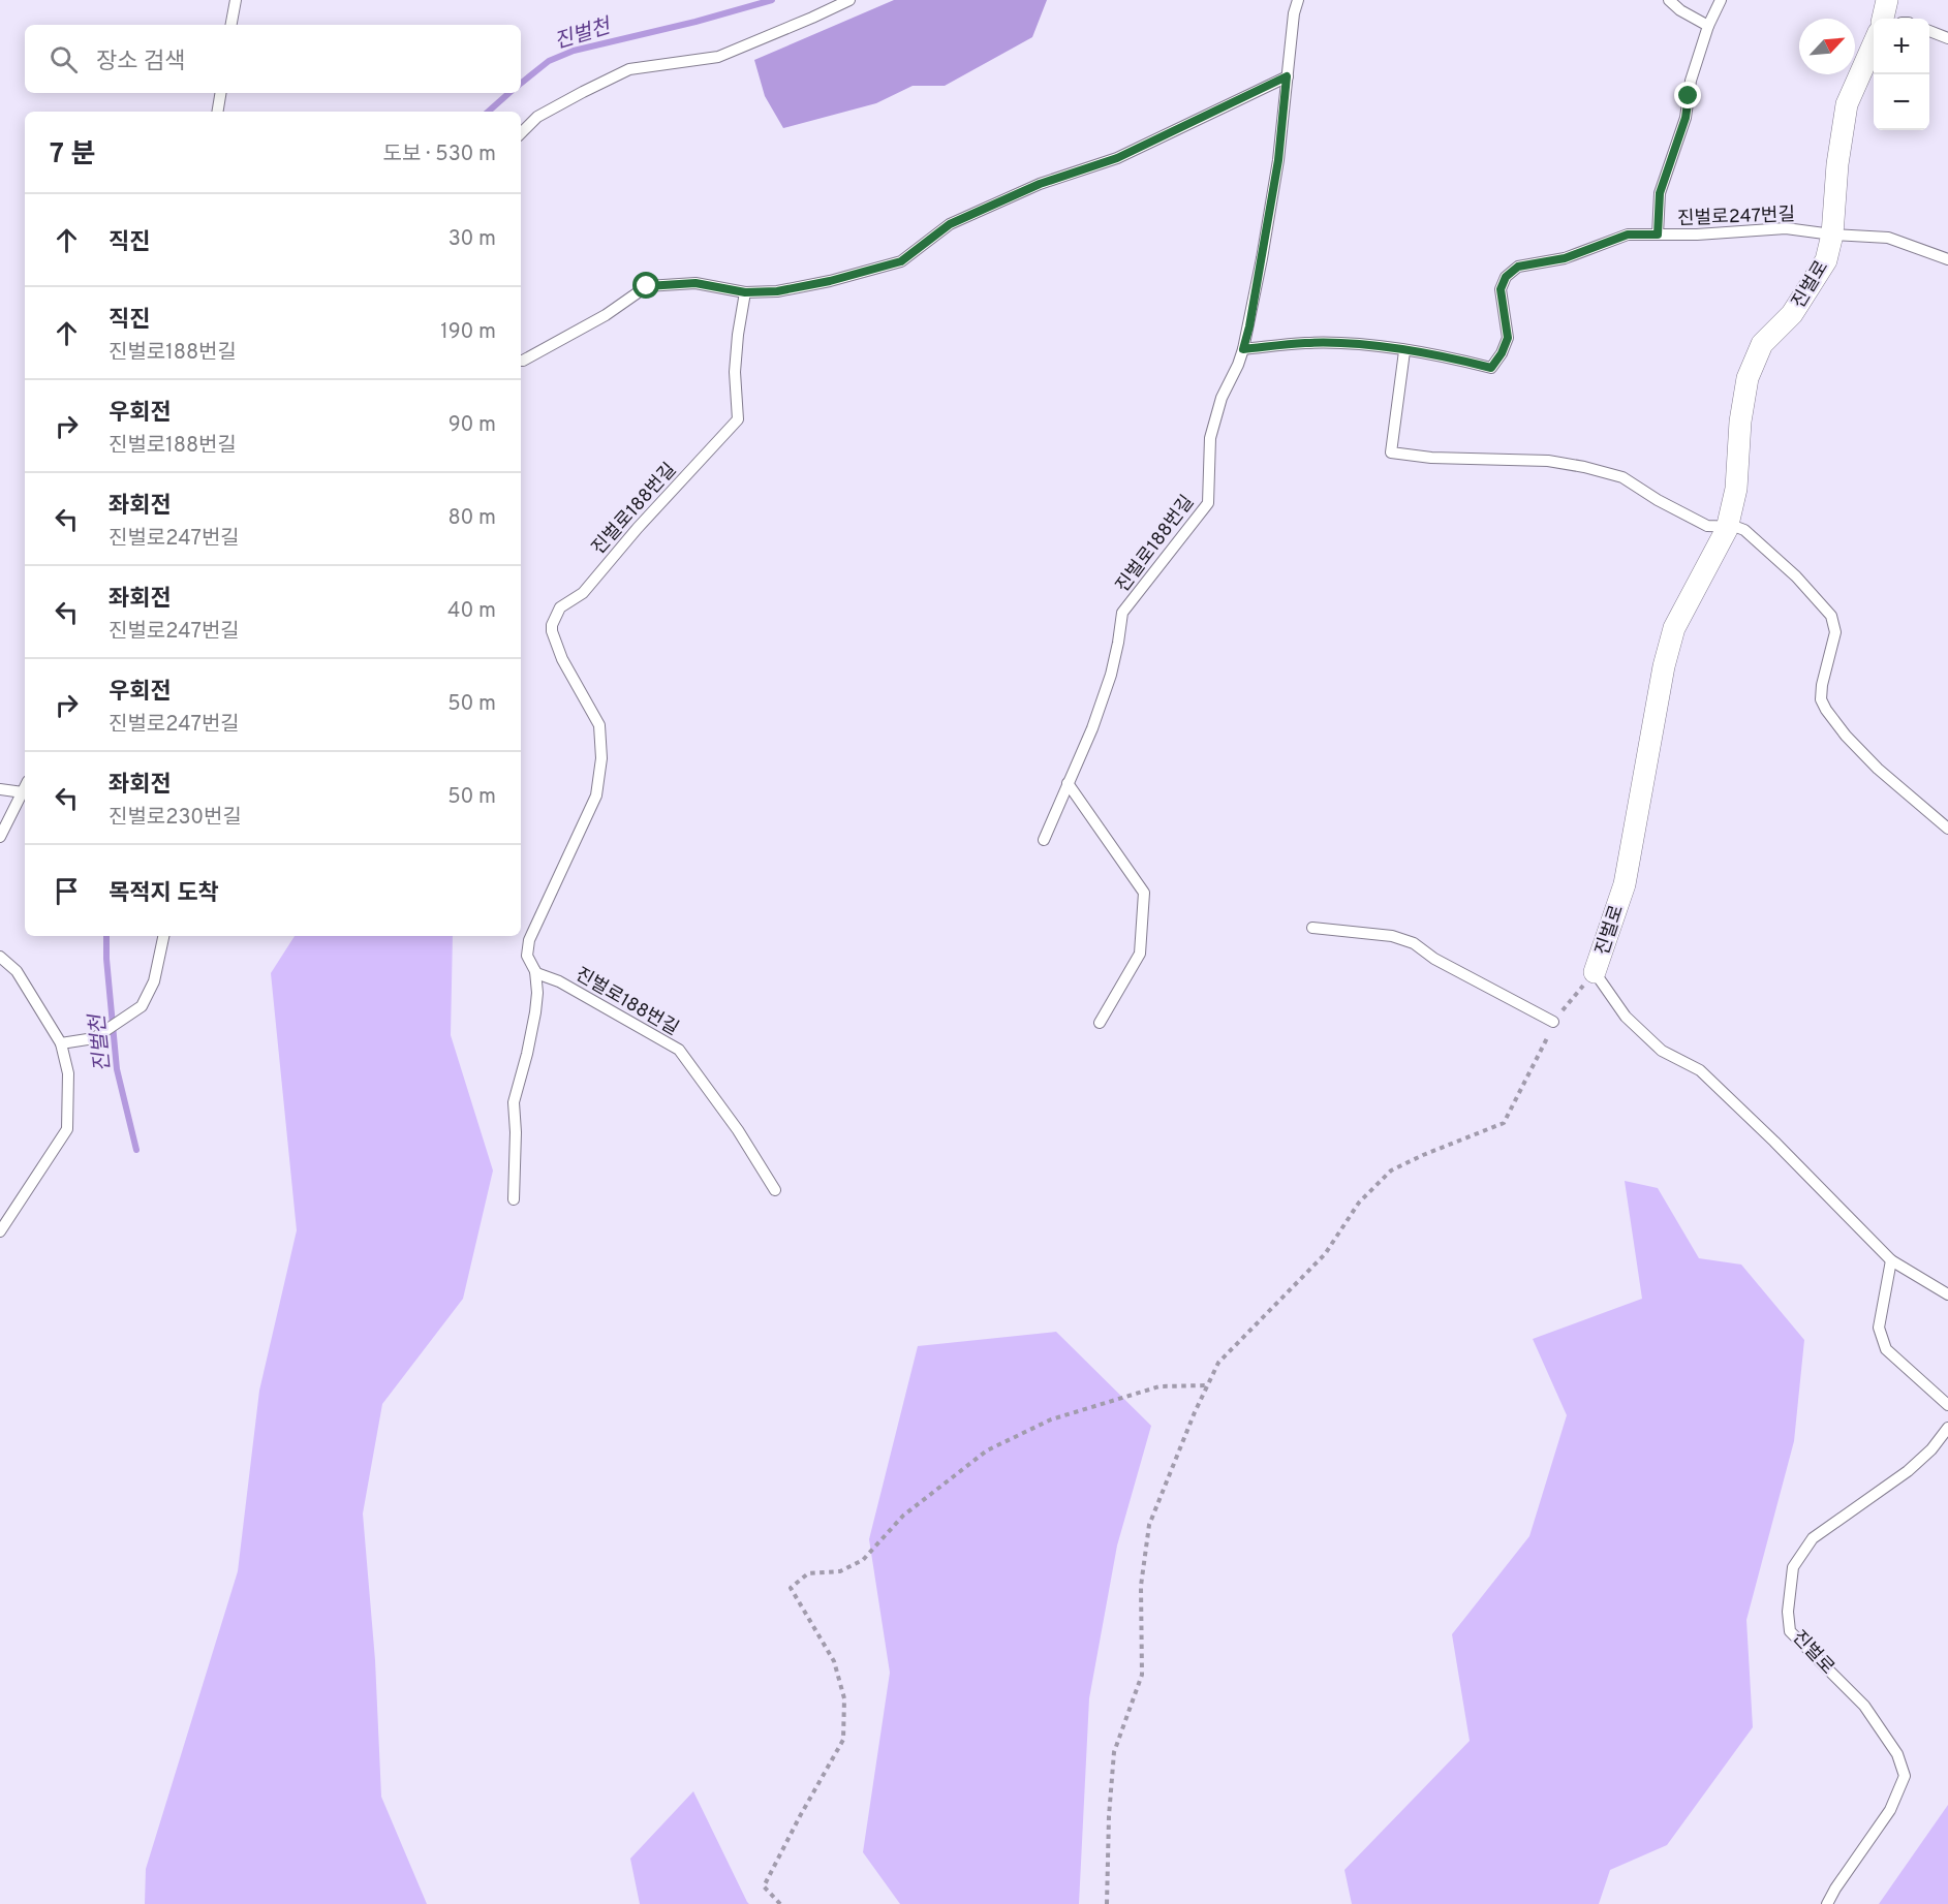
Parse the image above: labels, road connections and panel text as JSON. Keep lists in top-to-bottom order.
{
  "streets": {
    "street": ["진벌로"],
    "lane": ["진벌로247번길", "진벌로188번길"]
  },
  "crossings": [
    ["진벌로247번길", "진벌로"],
    ["진벌로247번길", "진벌로188번길"]
  ],
  "water": ["진벌천"],
  "north": "top right",
  "page": {
    "map_buttons": ["+", "−"],
    "search": "장소 검색",
    "heading": ["7 분", "도보 · 530 m"],
    "list": [
      ["직진", "30 m"],
      ["직진", "진벌로188번길", "190 m"],
      ["우회전", "진벌로188번길", "90 m"],
      ["좌회전", "진벌로247번길", "80 m"],
      ["좌회전", "진벌로247번길", "40 m"],
      ["우회전", "진벌로247번길", "50 m"],
      ["좌회전", "진벌로230번길", "50 m"],
      "목적지 도착"
    ]
  }
}
